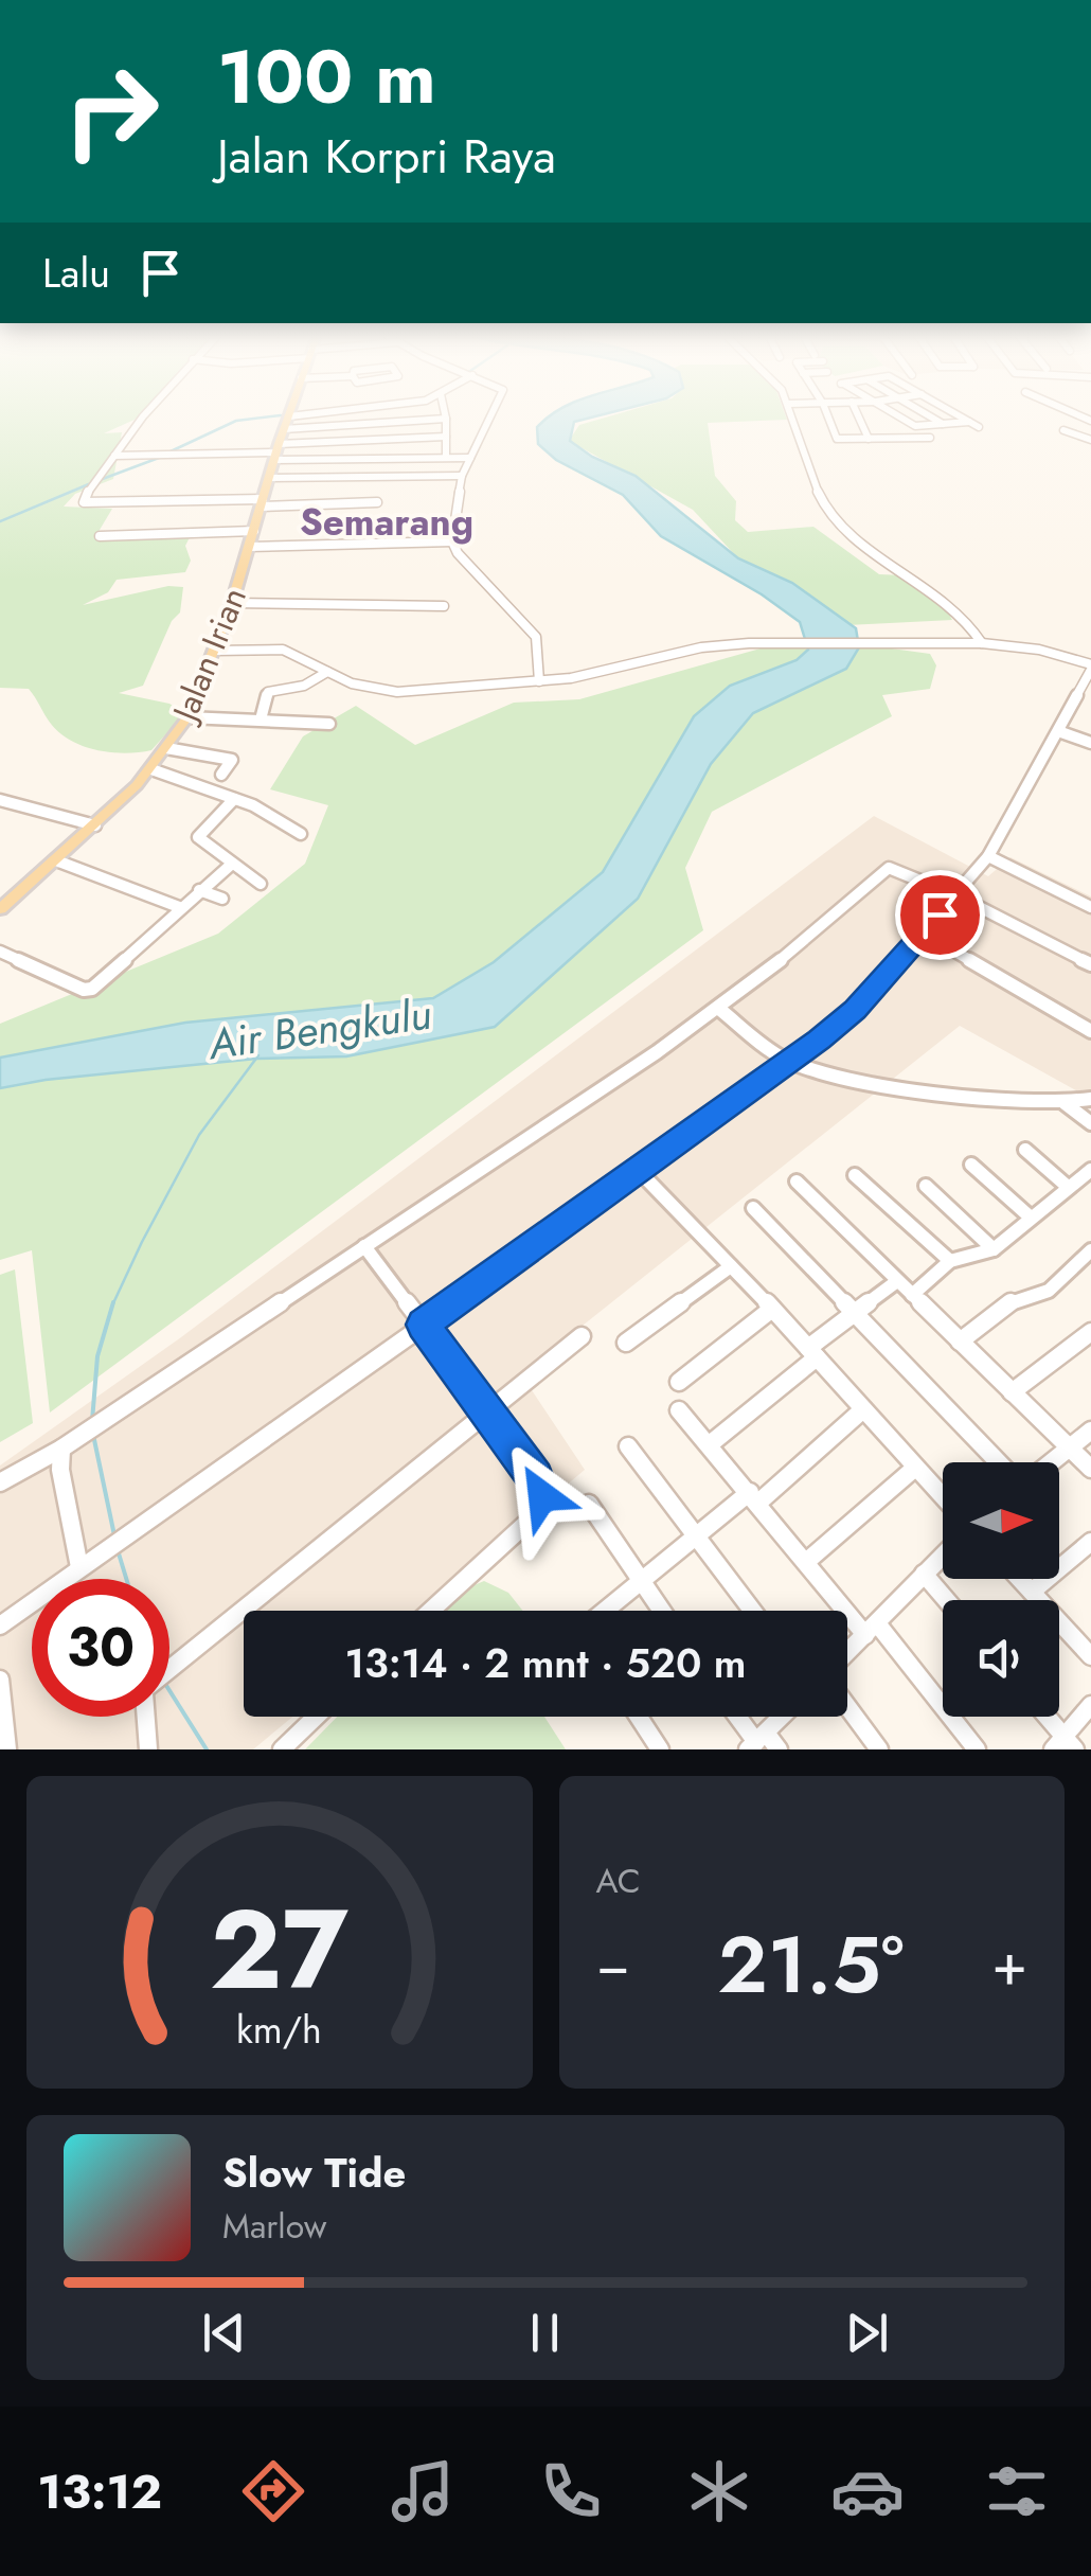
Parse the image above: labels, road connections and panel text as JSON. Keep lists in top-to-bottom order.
{
  "streets": {
    "main road": ["Jalan Irian"]
  },
  "districts": ["Semarang"],
  "water": ["Air Bengkulu"],
  "north": "right",
  "page": {
    "turn": ["100 m", "Jalan Korpri Raya"],
    "then": "Lalu",
    "limit": "30",
    "trip": "13:14 · 2 mnt · 520 m",
    "tile": "AC",
    "heat": ["−", "21.5°", "+"],
    "song": ["Slow Tide", "Marlow"],
    "tabs": "13:12",
    "gauge": ["27", "km/h"]
  }
}
